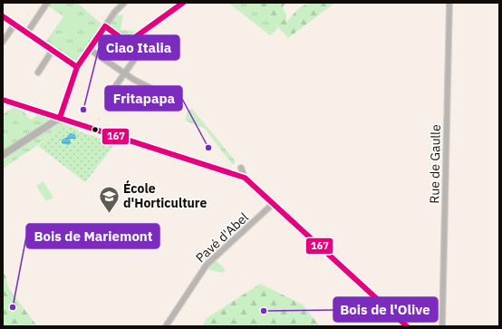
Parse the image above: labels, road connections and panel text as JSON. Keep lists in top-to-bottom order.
{
  "streets": {
    "street": ["Rue de Gaulle", "Pavé d'Abel"]
  },
  "places": {
    "other": [
      "Ciao Italia",
      "Fritapapa",
      "Bois de Mariemont",
      "Bois de l'Olive"
    ],
    "school or university": ["École d'Horticulture"]
  },
  "lines": ["transit line 167"]
}
